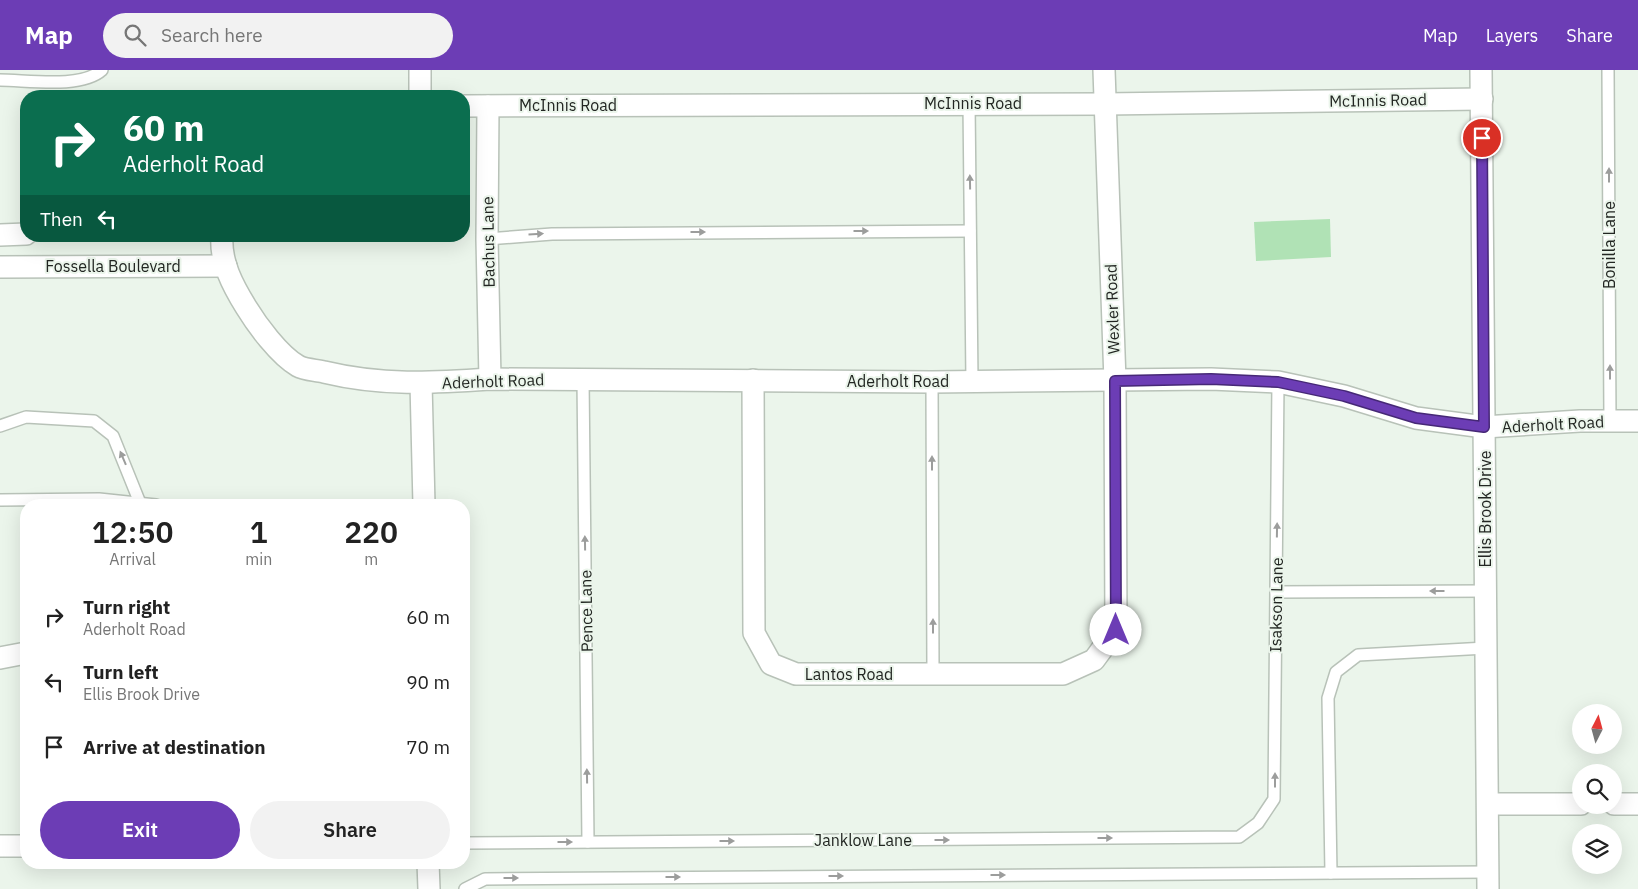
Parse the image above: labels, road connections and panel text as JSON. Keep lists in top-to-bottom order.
{
  "streets": {
    "street": [
      "McInnis Road",
      "Bachus Lane",
      "Fossella Boulevard",
      "Wexler Road",
      "Aderholt Road",
      "Ellis Brook Drive",
      "Lantos Road"
    ],
    "lane": [
      "Bonilla Lane",
      "Isakson Lane",
      "Pence Lane",
      "Janklow Lane"
    ]
  },
  "crossings": [
    ["McInnis Road", "Bachus Lane"],
    ["McInnis Road", "Wexler Road"],
    ["McInnis Road", "Ellis Brook Drive"],
    ["Bachus Lane", "Aderholt Road"],
    ["Bonilla Lane", "Aderholt Road"],
    ["Fossella Boulevard", "Aderholt Road"],
    ["Wexler Road", "Aderholt Road"],
    ["Wexler Road", "Lantos Road"],
    ["Aderholt Road", "Ellis Brook Drive"],
    ["Aderholt Road", "Isakson Lane"],
    ["Aderholt Road", "Pence Lane"],
    ["Aderholt Road", "Lantos Road"],
    ["Isakson Lane", "Janklow Lane"],
    ["Pence Lane", "Janklow Lane"]
  ],
  "one_way": ["Bonilla Lane", "Isakson Lane", "Pence Lane"],
  "north": "top",
  "page": {
    "header": "Map",
    "search": "Search here",
    "nav": ["Map", "Layers", "Share"],
    "turn": ["60 m", "Aderholt Road"],
    "then": "Then",
    "eta": [
      "12:50",
      "Arrival",
      "1",
      "min",
      "220",
      "m"
    ],
    "list": [
      {
        "name": "Turn right",
        "note": "Aderholt Road",
        "value": "60 m"
      },
      {
        "name": "Turn left",
        "note": "Ellis Brook Drive",
        "value": "90 m"
      },
      {
        "name": "Arrive at destination",
        "value": "70 m"
      }
    ],
    "buttons": ["Exit", "Share"]
  }
}
